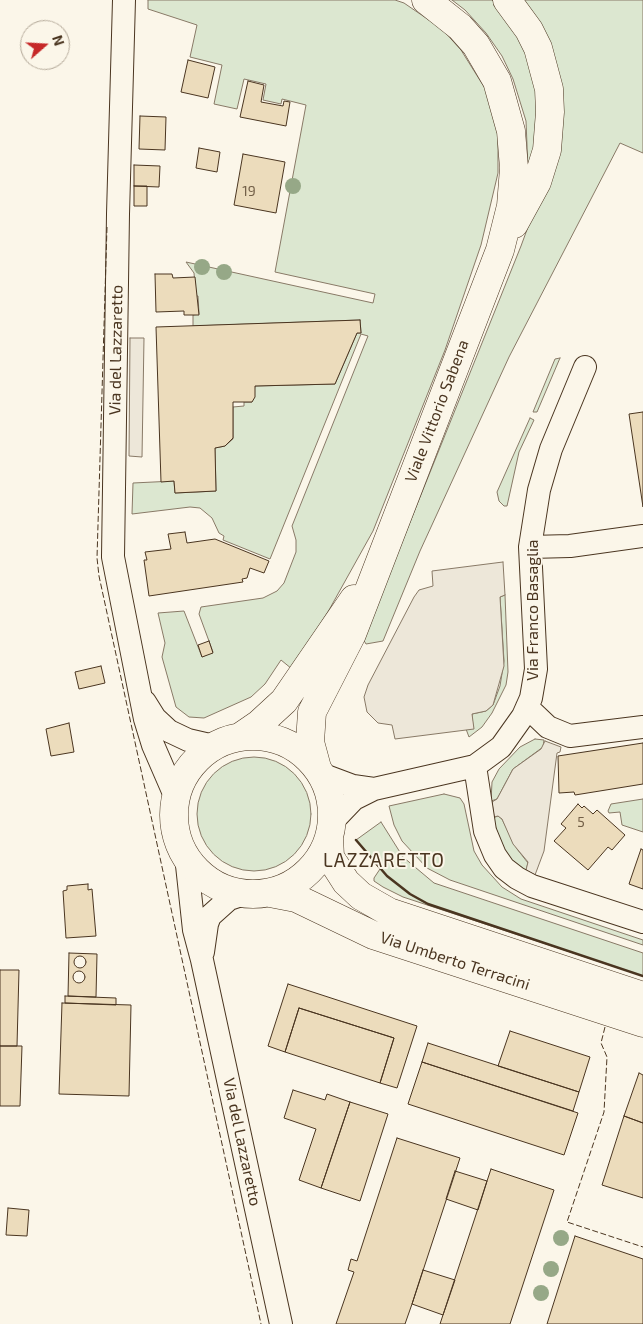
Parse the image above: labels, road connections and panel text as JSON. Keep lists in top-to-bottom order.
{
  "streets": {
    "main road": ["Viale Vittorio Sabena", "Via Umberto Terracini"],
    "street": ["Via del Lazzaretto", "Via Franco Basaglia"]
  },
  "crossings": [
    ["Via del Lazzaretto", "Viale Vittorio Sabena"],
    ["Via del Lazzaretto", "Via Franco Basaglia"],
    ["Via del Lazzaretto", "Via Umberto Terracini"],
    ["Viale Vittorio Sabena", "Via Franco Basaglia"],
    ["Viale Vittorio Sabena", "Via Umberto Terracini"],
    ["Via Franco Basaglia", "Via Umberto Terracini"]
  ],
  "districts": ["LAZZARETTO"],
  "house_numbers": ["19", "5"],
  "north": "right"
}
